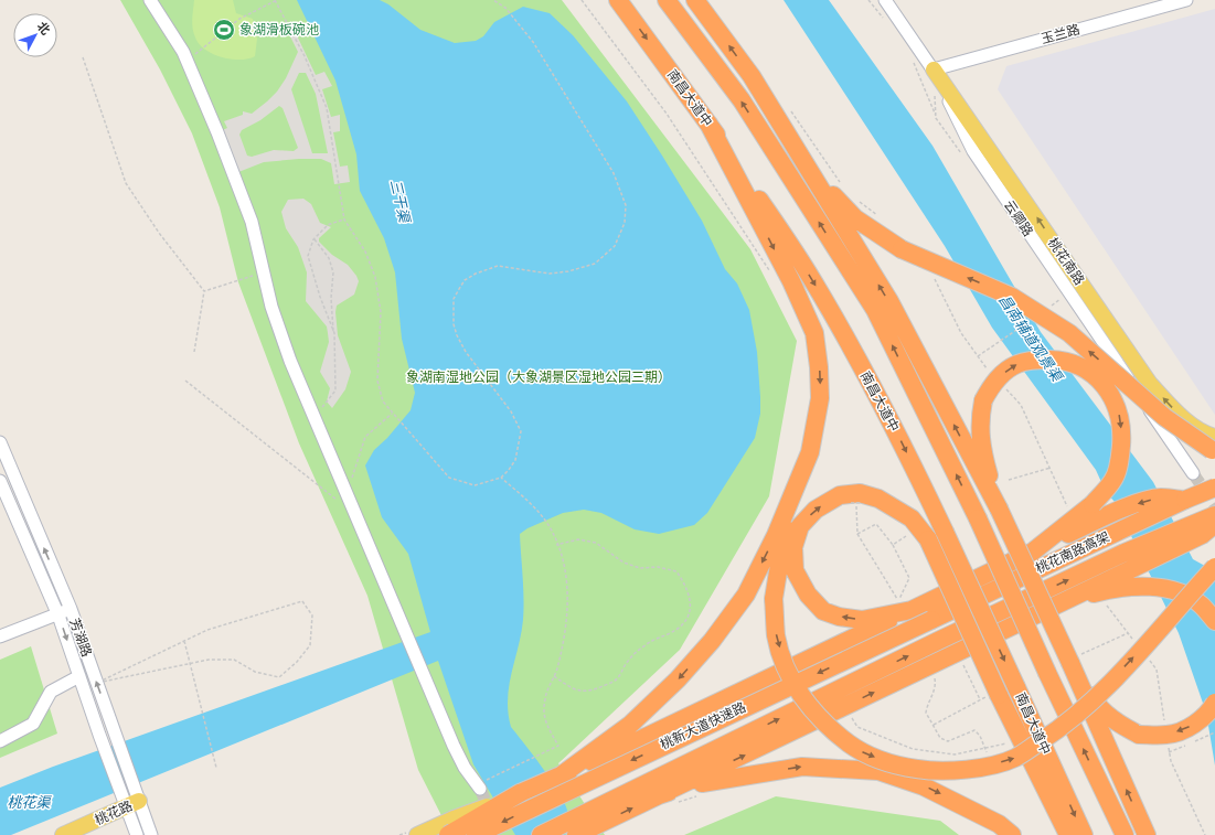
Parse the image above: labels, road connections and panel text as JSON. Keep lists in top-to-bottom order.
{
  "streets": {
    "highway": ["南昌大道中", "桃花南路高架", "桃新大道快速路"],
    "main road": ["桃花南路", "桃花路"],
    "street": ["玉兰路", "云卿路", "芳湖路"]
  },
  "crossings": [
    ["玉兰路", "云卿路"],
    ["玉兰路", "桃花南路"],
    ["云卿路", "桃花南路"],
    ["桃花南路高架", "桃新大道快速路"],
    ["芳湖路", "桃花路"]
  ],
  "one_way": ["桃花南路"],
  "water": ["三干渠", "昌南辅道观景渠", "桃花渠"],
  "parks": ["象湖南湿地公园（大象湖景区湿地公园三期）"],
  "places": {
    "sports": ["象湖滑板碗池"]
  },
  "north": "top right"
}
